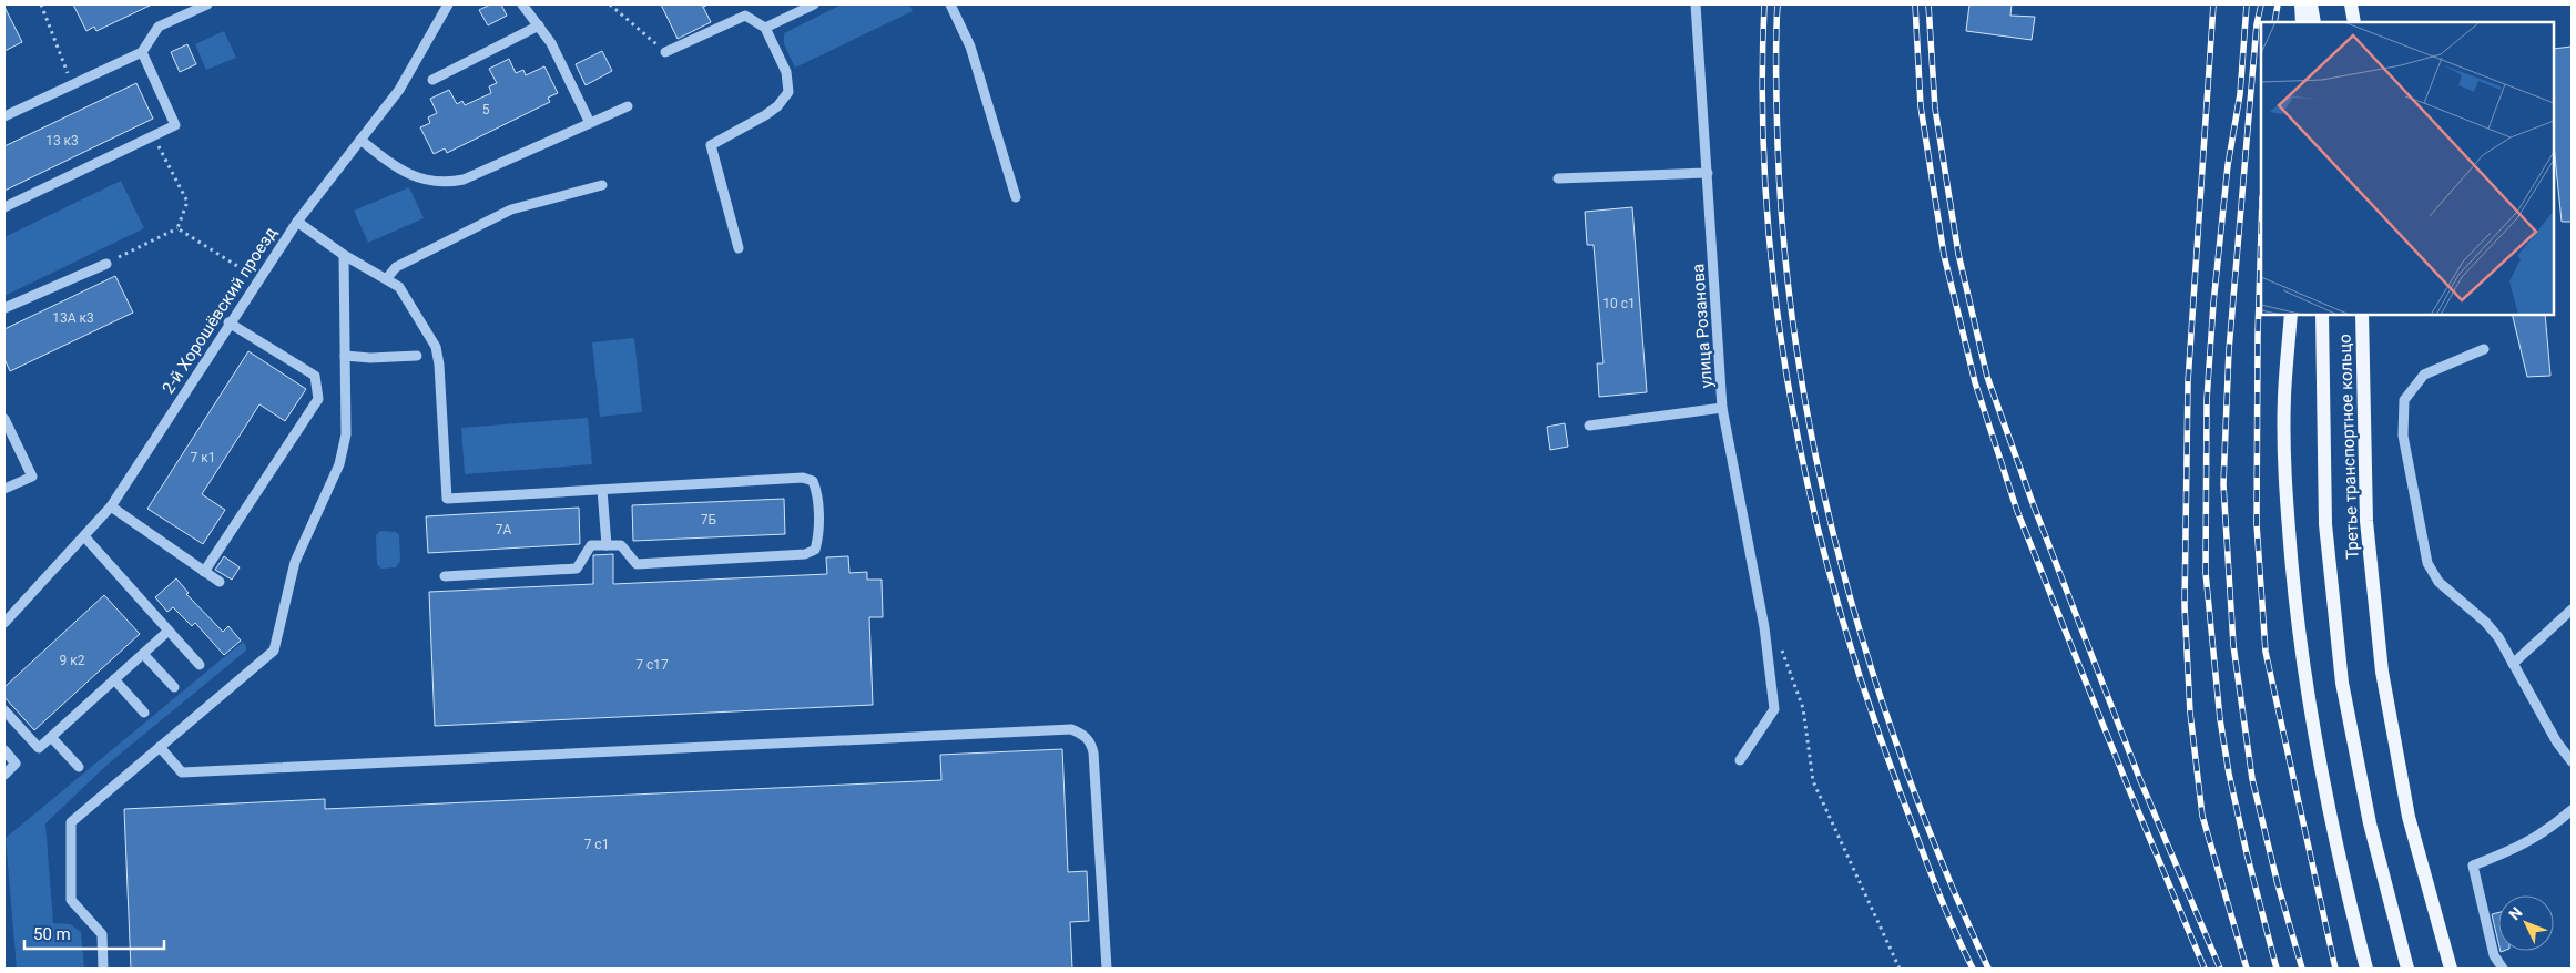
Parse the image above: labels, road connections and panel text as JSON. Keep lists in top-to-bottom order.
{
  "streets": {
    "main road": ["Третье транспортное кольцо"],
    "street": ["2-й Хорошёвский проезд", "улица Розанова"]
  },
  "house_numbers": [
    "5",
    "13 к3",
    "10 с1",
    "13А к3",
    "7 к1",
    "7Б",
    "7А",
    "9 к2",
    "7 с17",
    "7 с1"
  ],
  "scale_bar": "50 m",
  "north": "top left"
}
